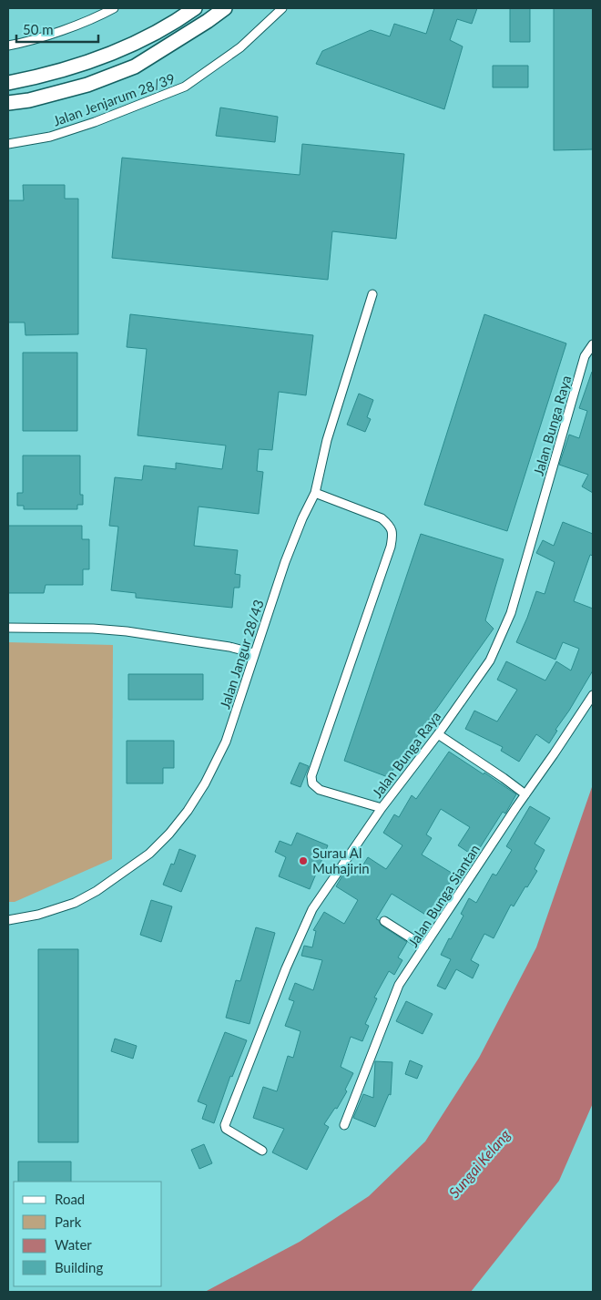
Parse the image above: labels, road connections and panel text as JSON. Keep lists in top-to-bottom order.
{
  "streets": {
    "street": [
      "Jalan Jenjarum 28/39",
      "Jalan Bunga Raya",
      "Jalan Jangur 28/43",
      "Jalan Bunga Siantan"
    ]
  },
  "water": ["Sungai Kelang"],
  "places": ["Surau Al Muhajirin"],
  "legend": [
    "Road",
    "Park",
    "Water",
    "Building"
  ],
  "scale_bar": "50 m"
}
